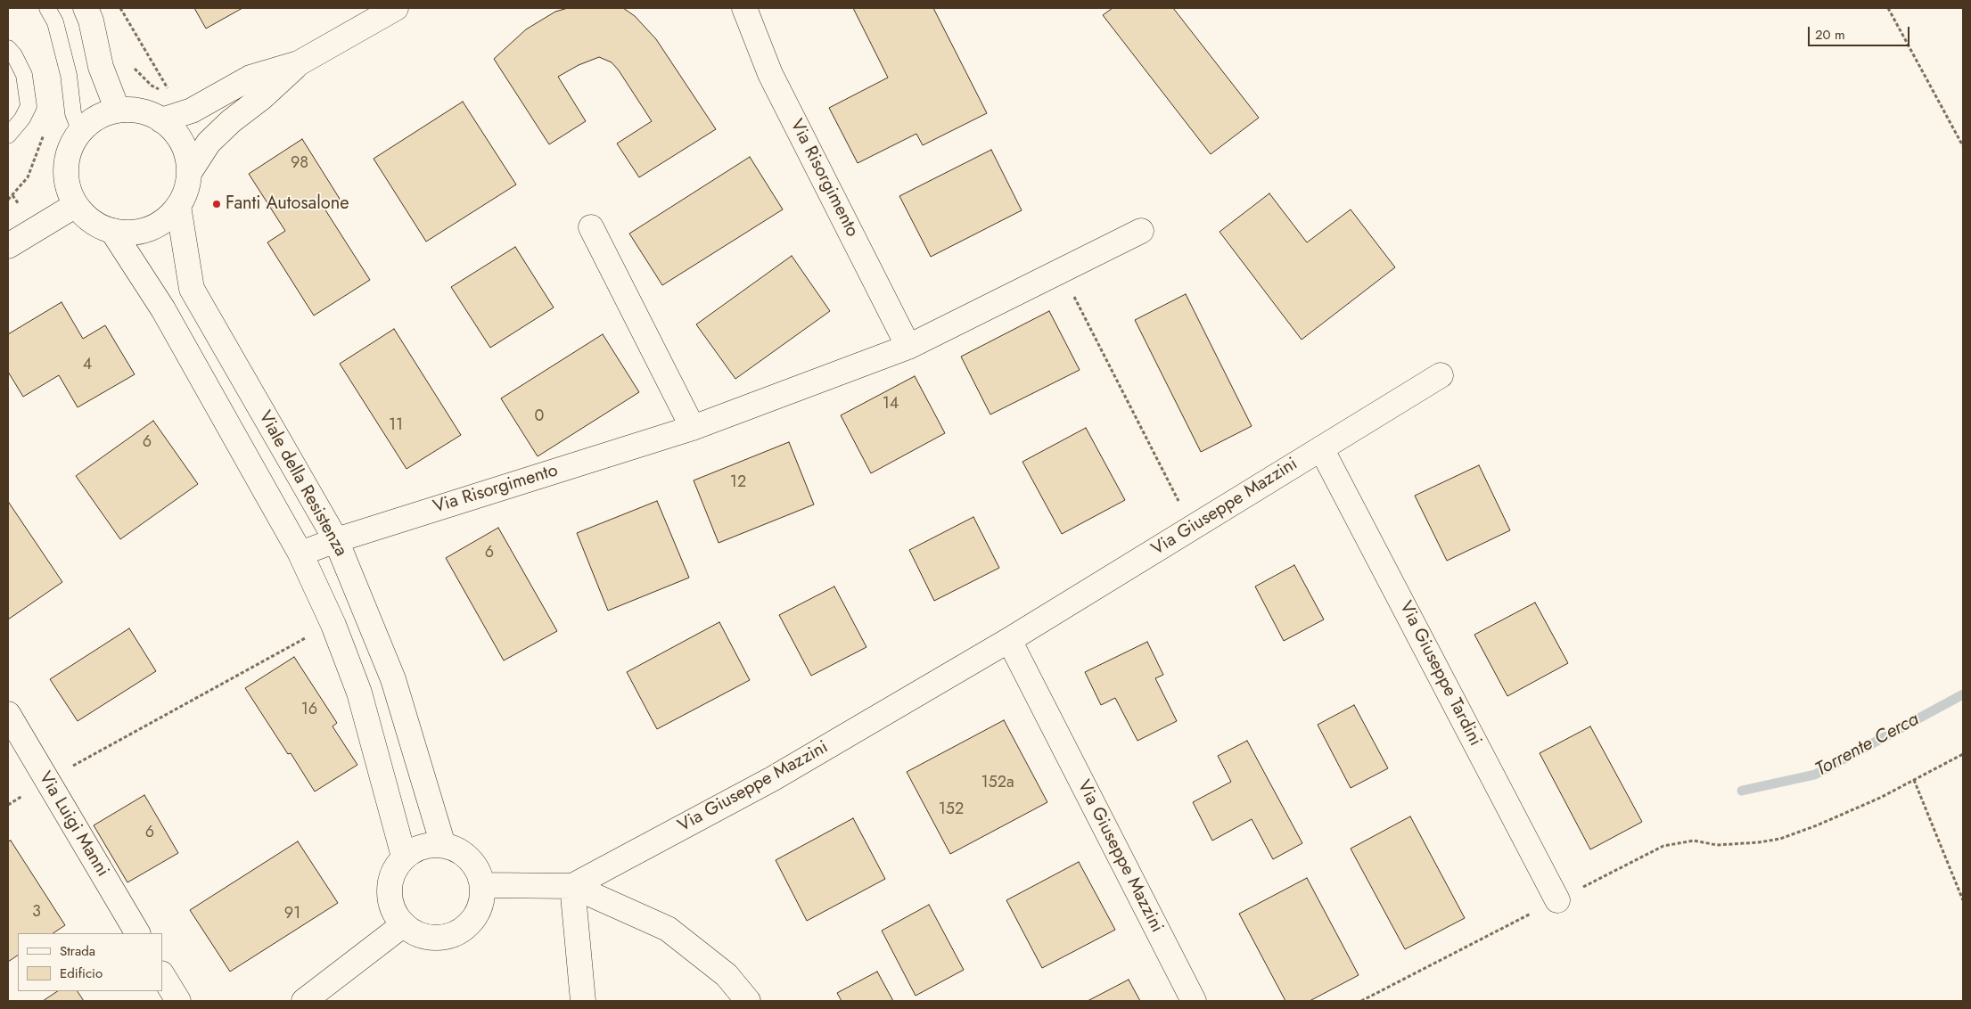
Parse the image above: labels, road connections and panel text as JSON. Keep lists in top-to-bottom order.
{
  "streets": {
    "street": [
      "Via Risorgimento",
      "Viale della Resistenza",
      "Via Giuseppe Mazzini",
      "Via Giuseppe Tardini",
      "Via Luigi Manni"
    ]
  },
  "crossings": [
    ["Via Risorgimento", "Viale della Resistenza"],
    ["Viale della Resistenza", "Via Giuseppe Mazzini"],
    ["Via Giuseppe Mazzini", "Via Giuseppe Tardini"]
  ],
  "water": ["Torrente Cerca"],
  "places": ["Fanti Autosalone"],
  "house_numbers": [
    "98",
    "4",
    "14",
    "0",
    "11",
    "6",
    "12",
    "6",
    "16",
    "152a",
    "152",
    "6",
    "3",
    "91"
  ],
  "legend": ["Strada", "Edificio"],
  "scale_bar": "20 m"
}
